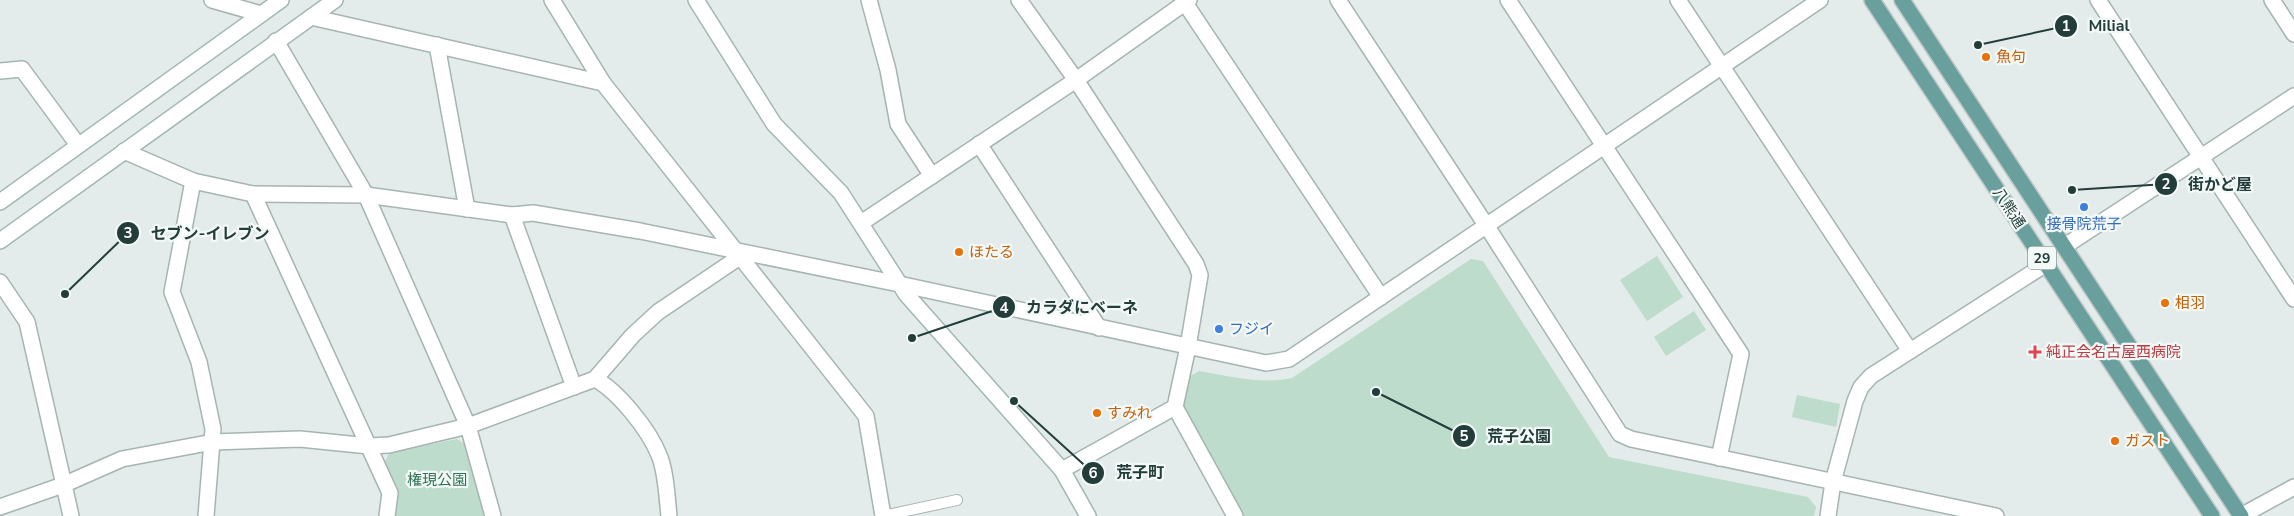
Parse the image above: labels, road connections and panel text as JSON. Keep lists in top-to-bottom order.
{
  "streets": {
    "main road": ["八熊通", "29"]
  },
  "parks": ["権現公園"],
  "places": {
    "other": [
      "Milial",
      "魚句",
      "街かど屋",
      "接骨院荒子",
      "ほたる",
      "セブン-イレブン",
      "相羽",
      "フジイ",
      "カラダにベーネ",
      "荒子公園",
      "荒子町",
      "すみれ",
      "ガスト"
    ],
    "health": ["純正会名古屋西病院"]
  }
}
